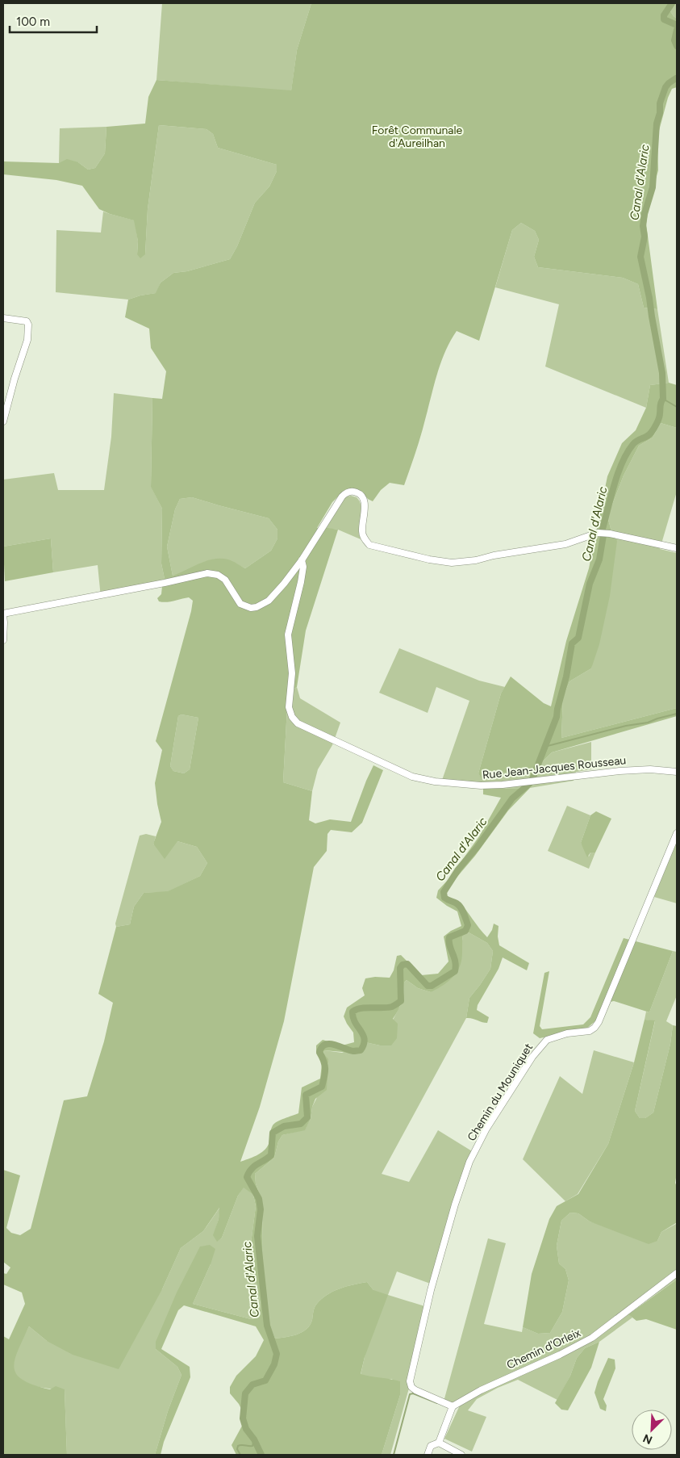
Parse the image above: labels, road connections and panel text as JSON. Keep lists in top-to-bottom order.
{
  "streets": {
    "street": ["Rue Jean-Jacques Rousseau", "Chemin du Mouniquet", "Chemin d'Orleix"]
  },
  "crossings": [
    ["Chemin du Mouniquet", "Chemin d'Orleix"]
  ],
  "water": ["Canal d'Alaric"],
  "parks": ["Forêt Communale d'Aureilhan"],
  "scale_bar": "100 m",
  "north": "bottom left"
}
